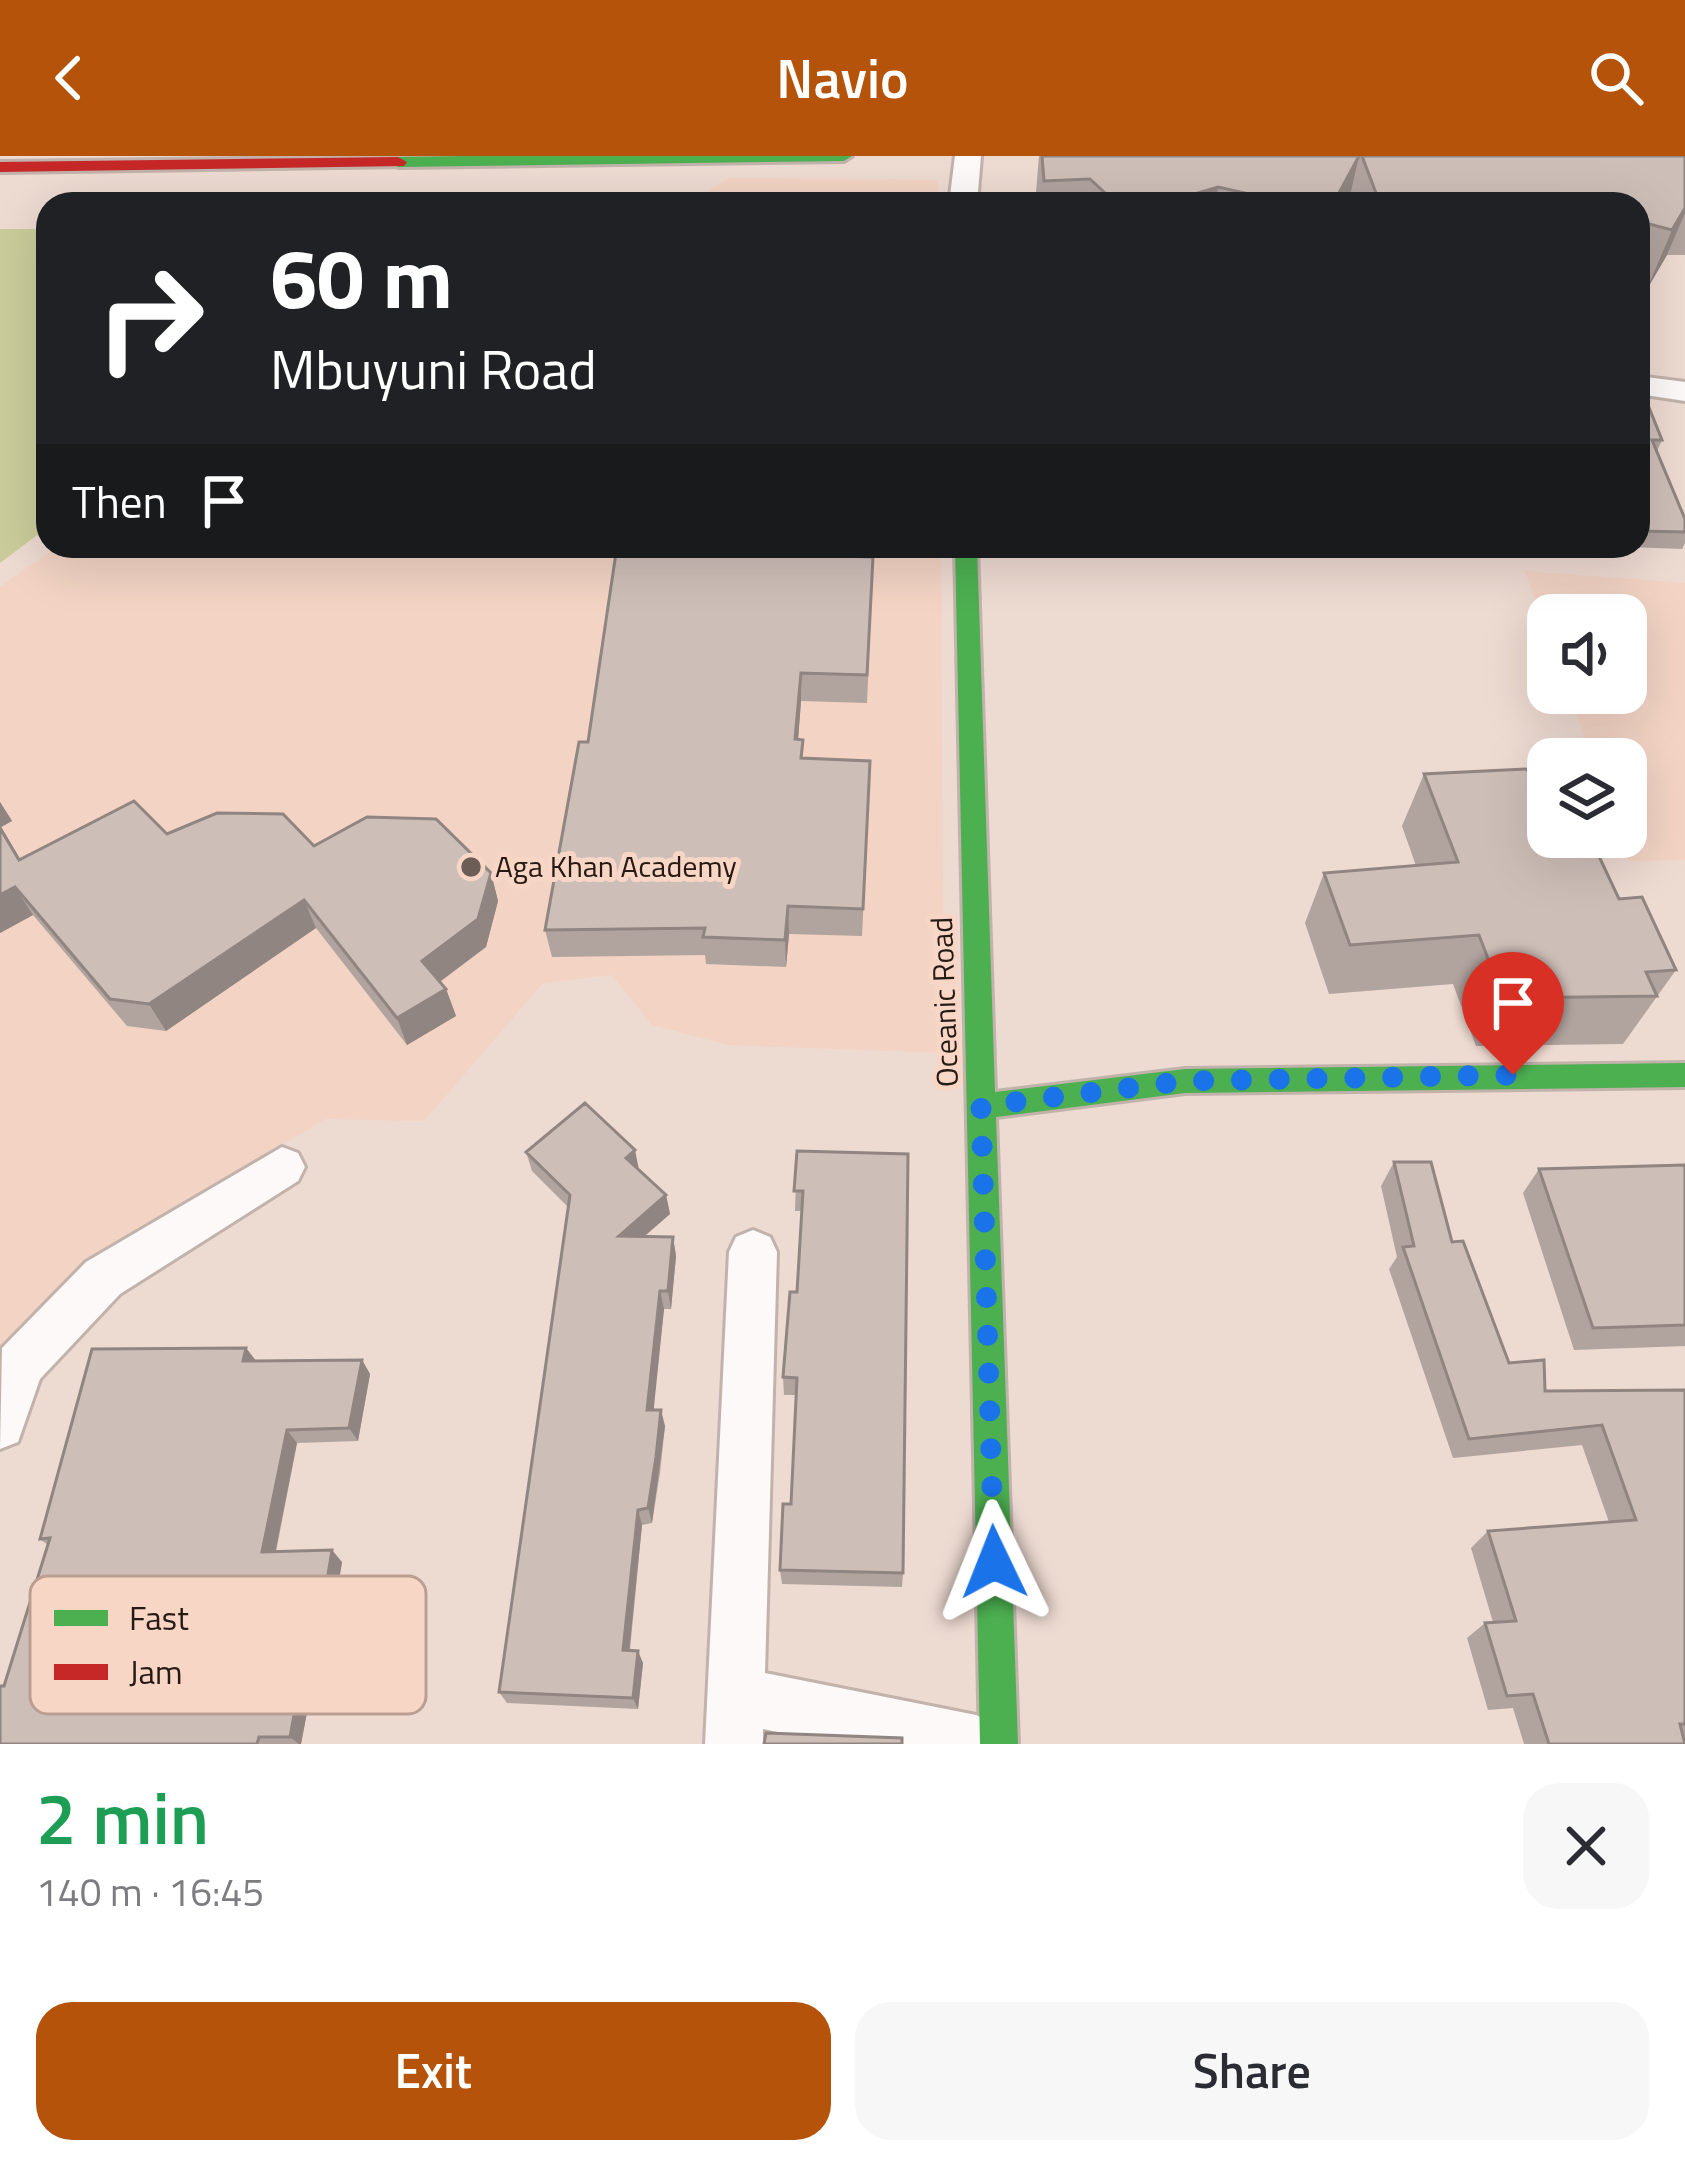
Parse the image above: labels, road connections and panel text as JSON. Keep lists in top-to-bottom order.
{
  "streets": {
    "street": ["Oceanic Road"]
  },
  "places": ["Aga Khan Academy"],
  "legend": ["Fast", "Jam"],
  "page": {
    "header": "Navio",
    "turn": ["60 m", "Mbuyuni Road"],
    "then": "Then",
    "heading": ["2 min", "140 m · 16:45"],
    "buttons": ["Exit", "Share"]
  }
}
